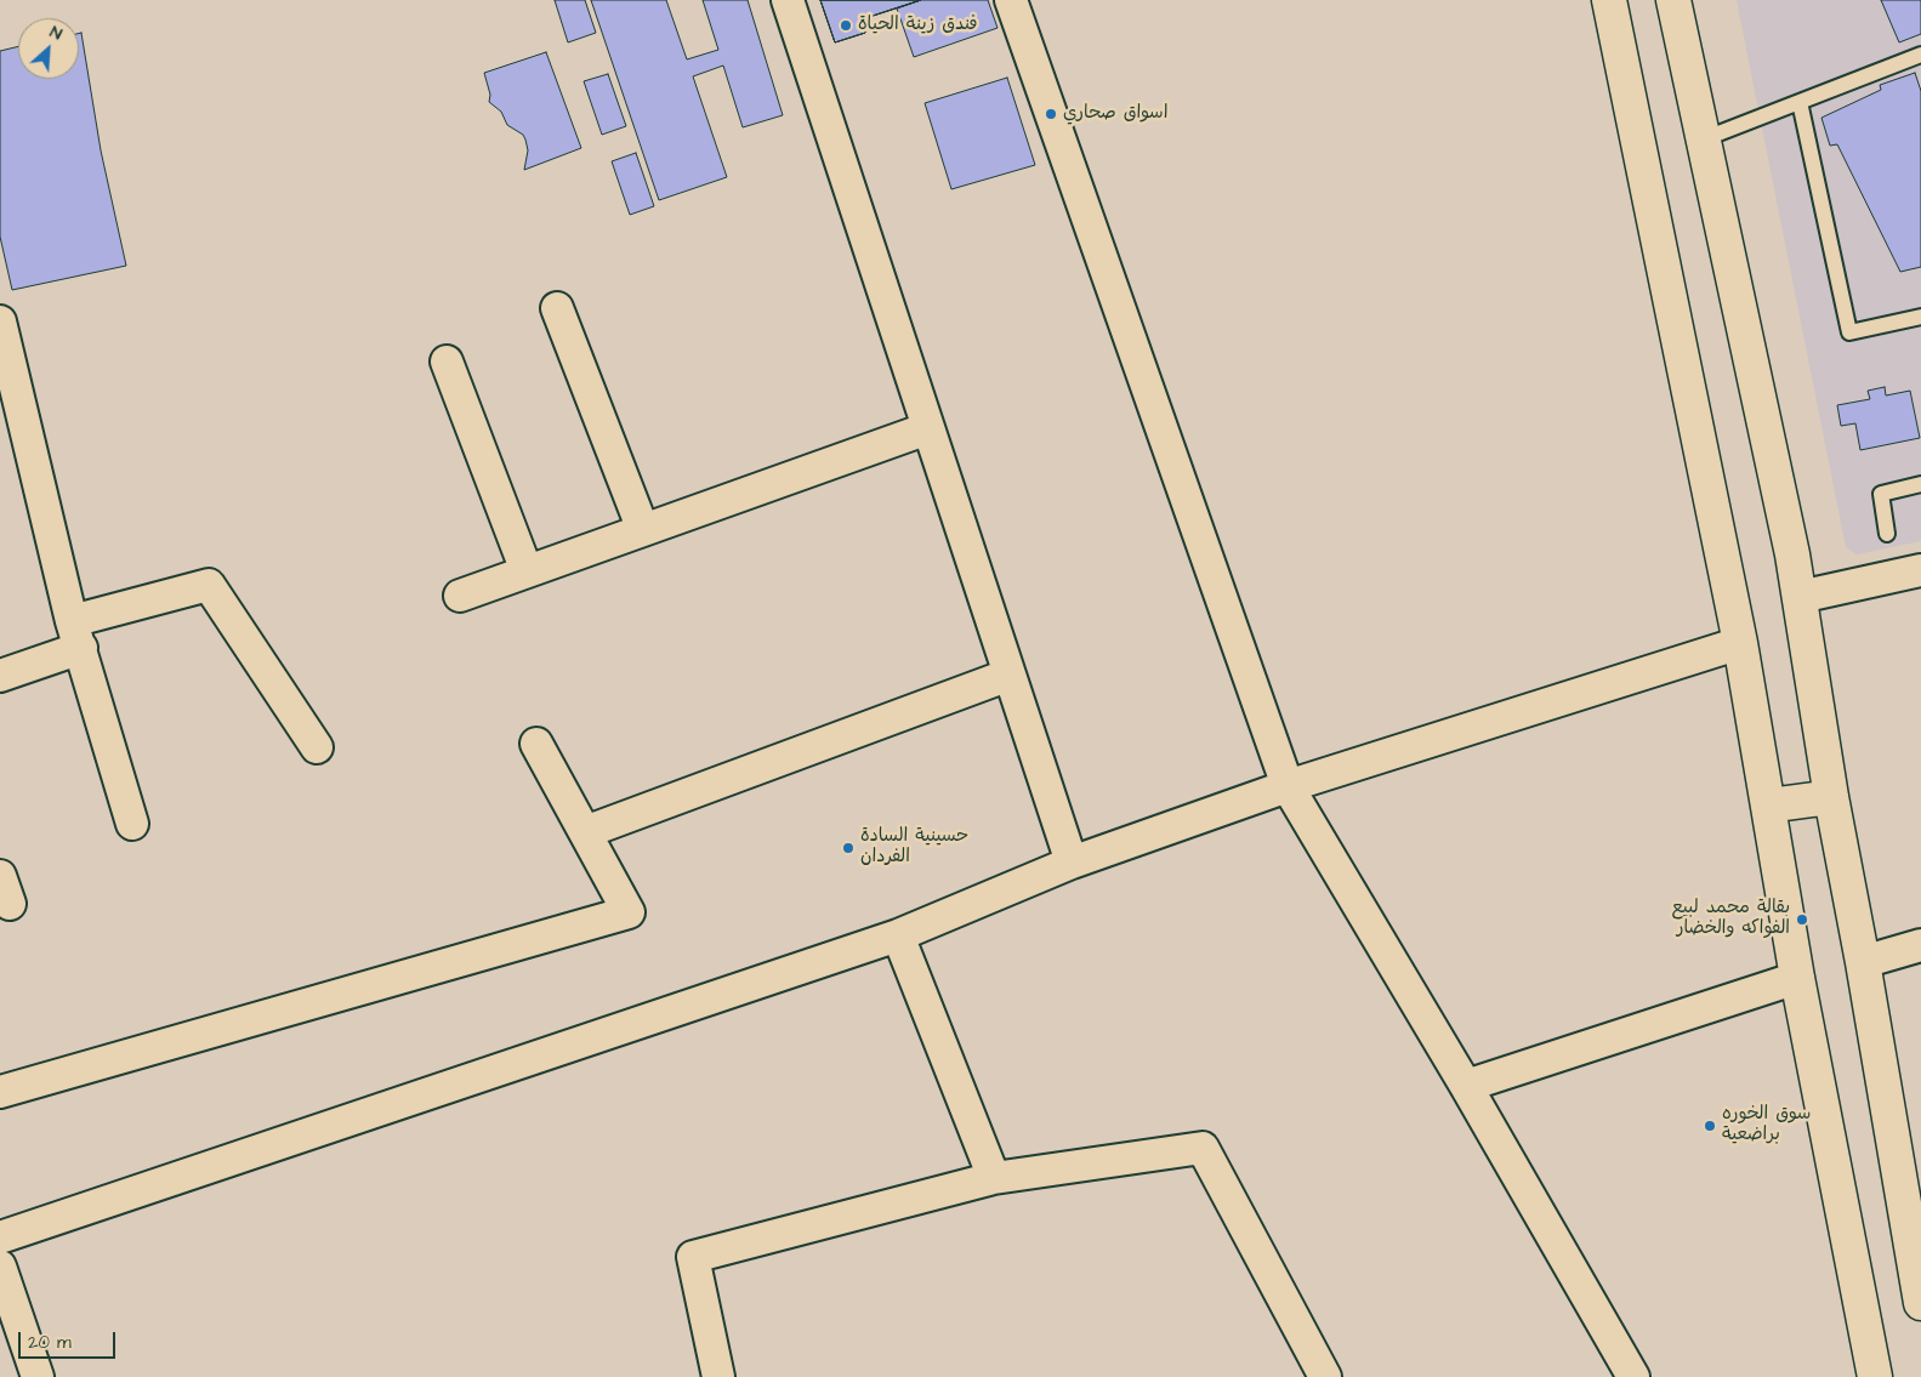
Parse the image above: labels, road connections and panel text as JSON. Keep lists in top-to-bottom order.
{
  "places": [
    "فندق زينة الحياة",
    "اسواق صحاري",
    "حسينية السادة الفردان",
    "بقالة محمد لبيع الفواكه والخضار",
    "سوق الخوره براضعية"
  ],
  "scale_bar": "20 m",
  "north": "top right"
}
